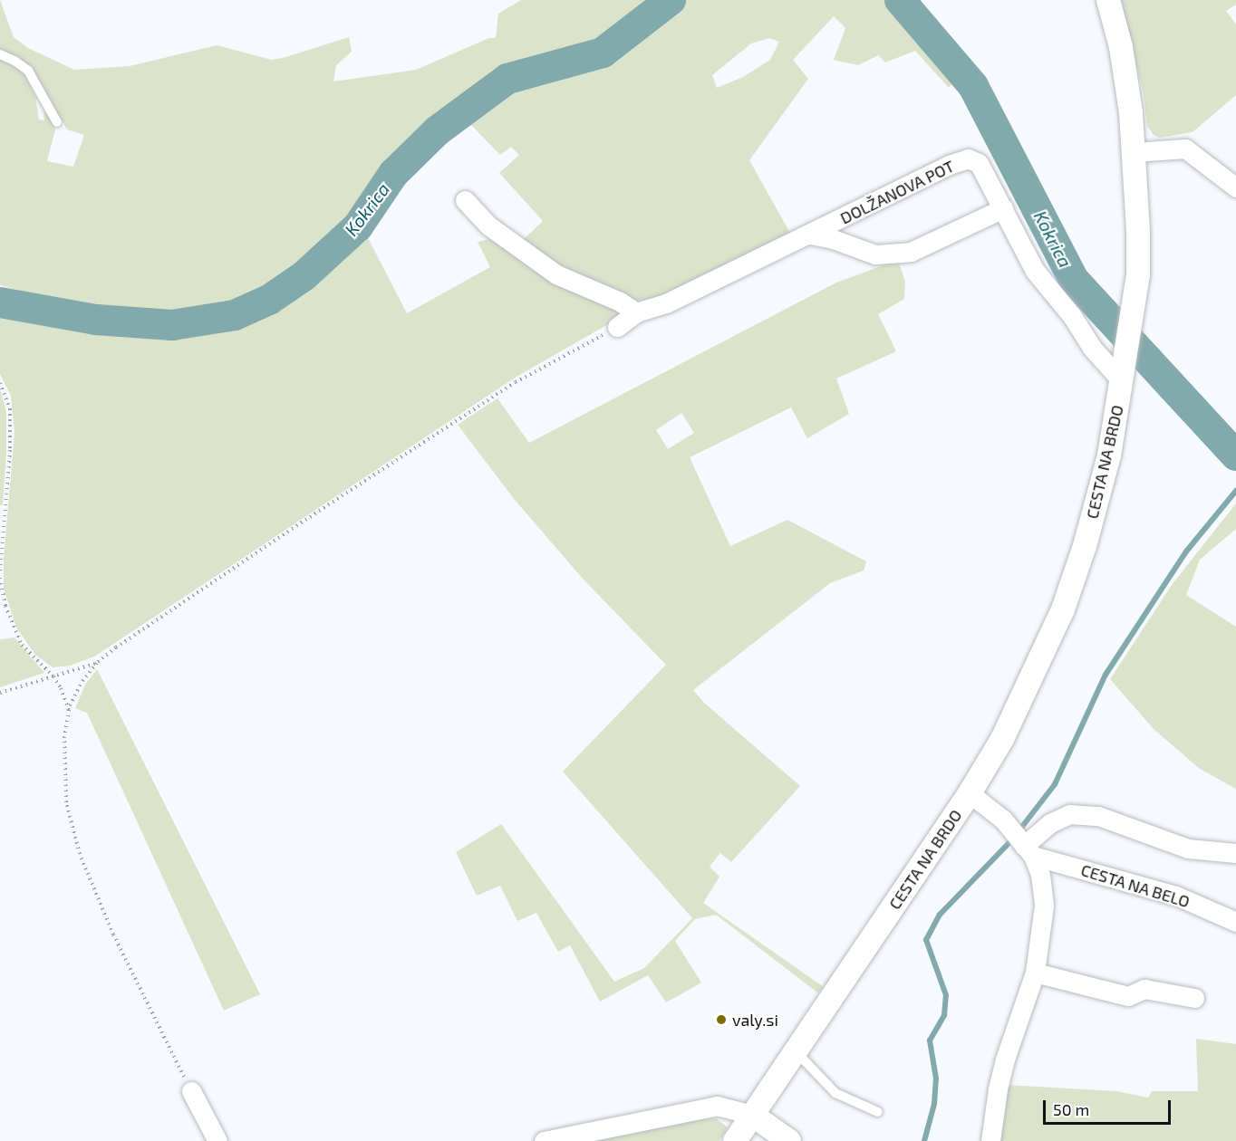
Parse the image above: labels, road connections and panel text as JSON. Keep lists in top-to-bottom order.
{
  "streets": {
    "street": ["DOLŽANOVA POT", "CESTA NA BRDO", "CESTA NA BELO"]
  },
  "crossings": [
    ["DOLŽANOVA POT", "CESTA NA BRDO"]
  ],
  "water": ["Kokrica"],
  "places": ["valy.si"],
  "scale_bar": "50 m"
}
